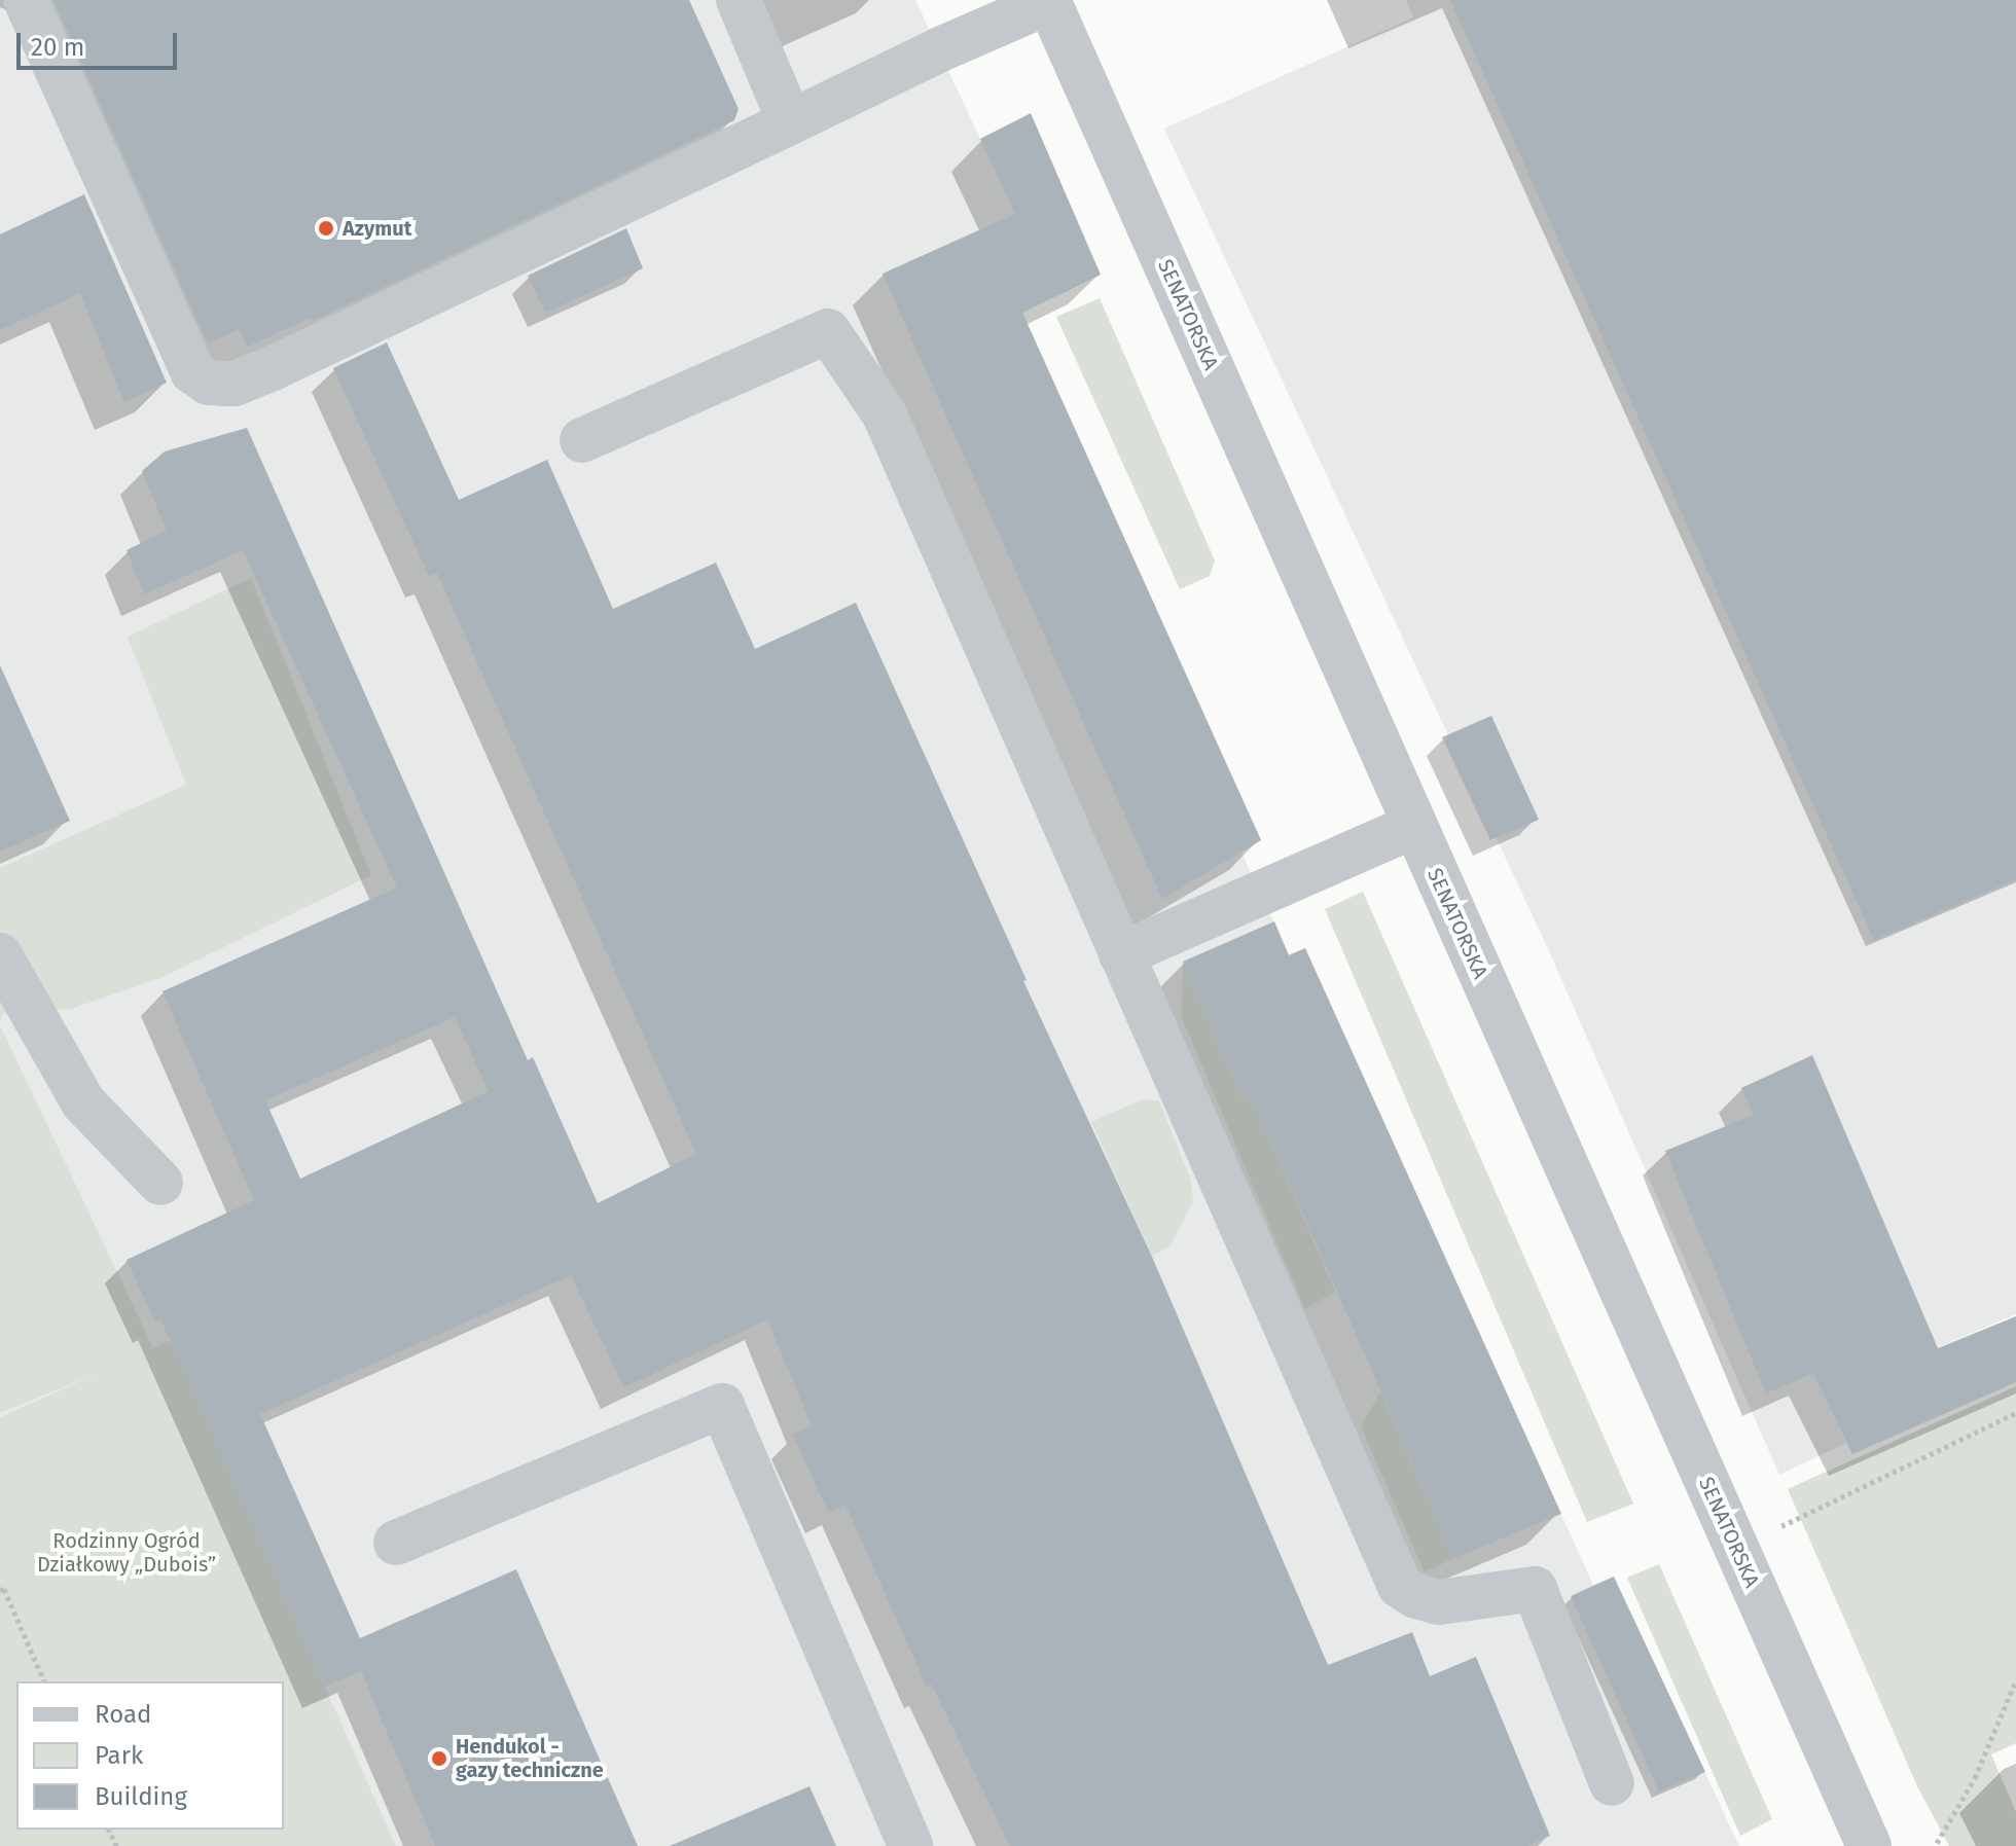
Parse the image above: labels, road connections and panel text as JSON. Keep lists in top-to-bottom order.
{
  "streets": {
    "street": ["SENATORSKA"]
  },
  "parks": ["Rodzinny Ogród Działkowy „Dubois”"],
  "places": ["Azymut", "Hendukol - gazy techniczne"],
  "legend": ["Road", "Park", "Building"],
  "scale_bar": "20 m"
}
